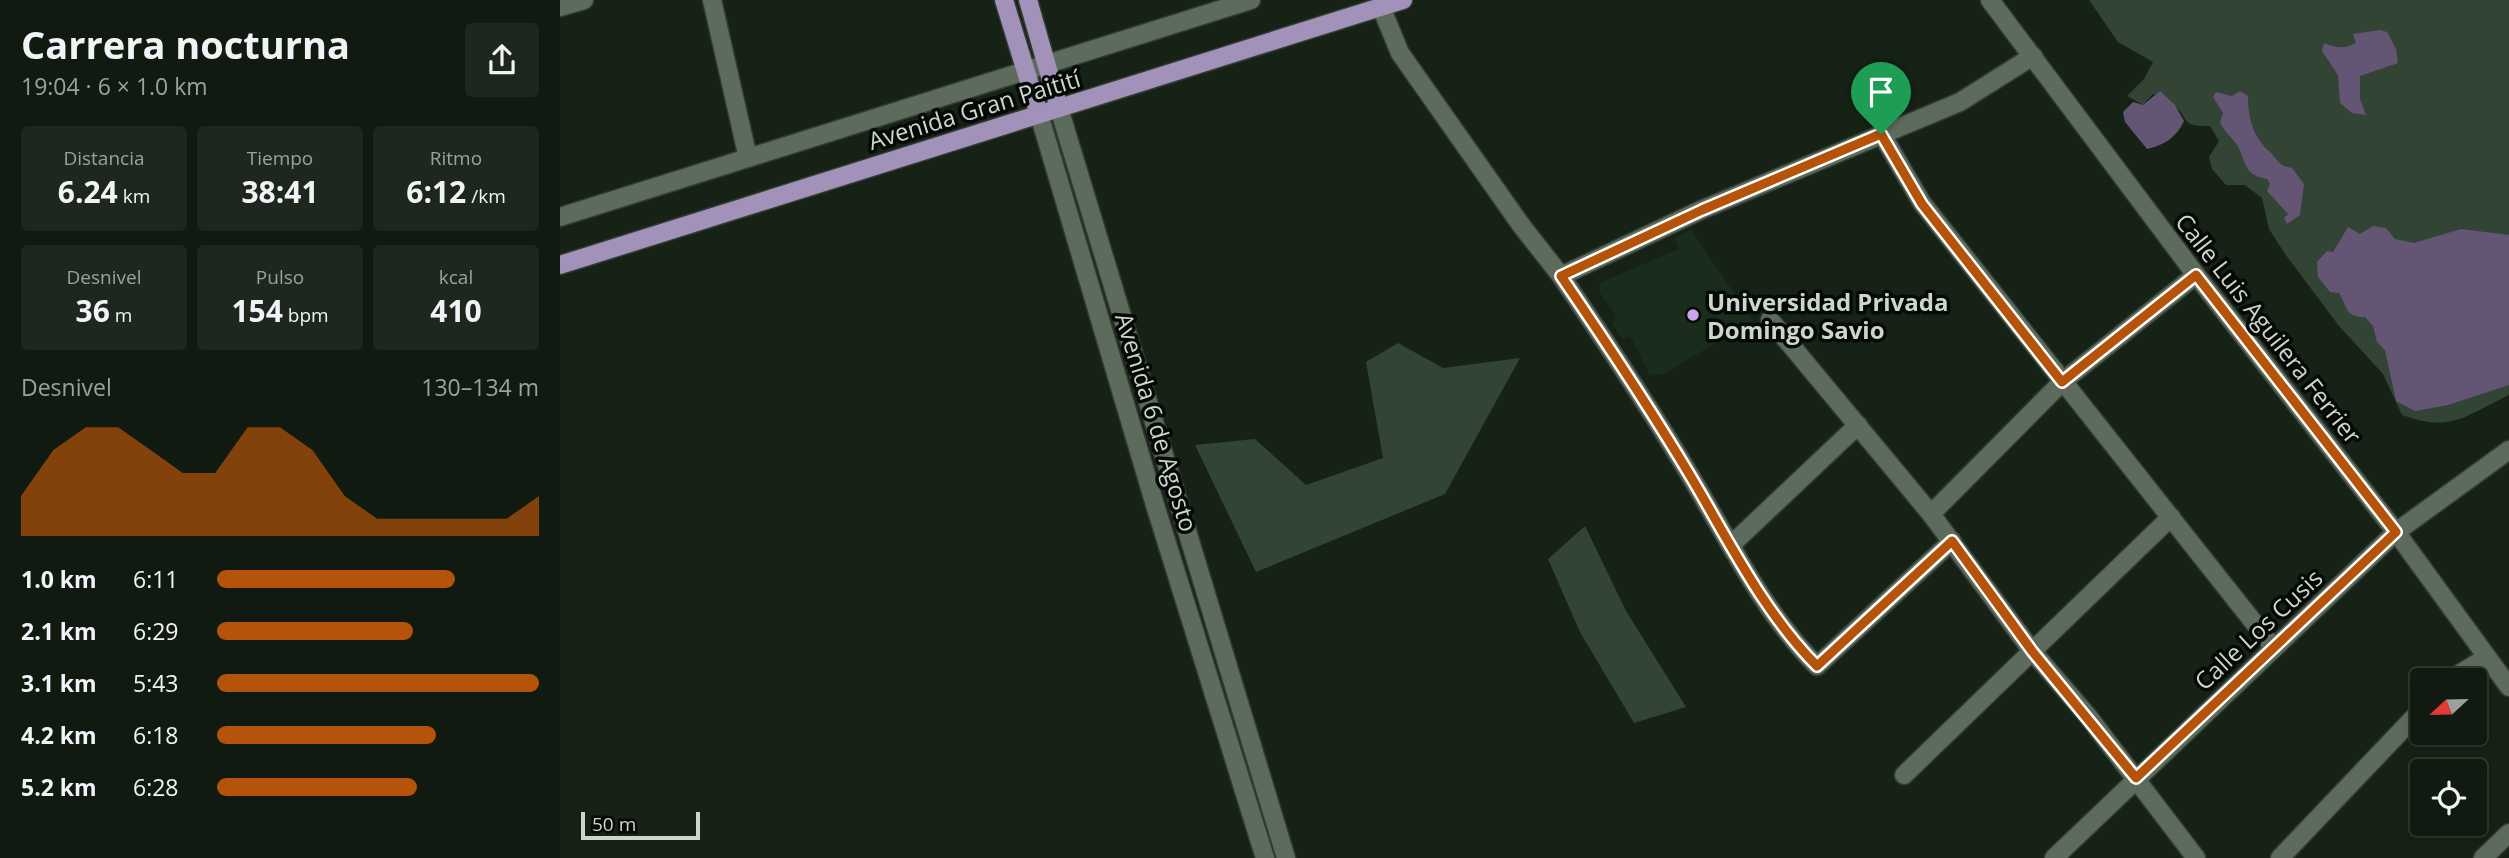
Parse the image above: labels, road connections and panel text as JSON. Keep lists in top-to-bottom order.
{
  "streets": {
    "main road": ["Avenida Gran Paitití", "Avenida 6 de Agosto"],
    "street": ["Calle Luis Aguilera Ferrier", "Calle Los Cusis"]
  },
  "crossings": [
    ["Avenida Gran Paitití", "Avenida 6 de Agosto"],
    ["Calle Luis Aguilera Ferrier", "Calle Los Cusis"]
  ],
  "places": ["Universidad Privada Domingo Savio"],
  "scale_bar": "50 m",
  "north": "left",
  "page": {
    "heading": ["Carrera nocturna", "19:04 · 6 × 1.0 km"],
    "stats": [
      ["Distancia", "6.24 km"],
      ["Tiempo", "38:41"],
      ["Ritmo", "6:12 /km"],
      ["Desnivel", "36 m"],
      ["Pulso", "154 bpm"],
      ["kcal", "410"]
    ],
    "chart": ["Desnivel", "130–134 m"],
    "list": [
      {
        "name": "1.0 km",
        "note": "6:11"
      },
      {
        "name": "2.1 km",
        "note": "6:29"
      },
      {
        "name": "3.1 km",
        "note": "5:43"
      },
      {
        "name": "4.2 km",
        "note": "6:18"
      },
      {
        "name": "5.2 km",
        "note": "6:28"
      }
    ],
    "scale": "50 m"
  }
}
